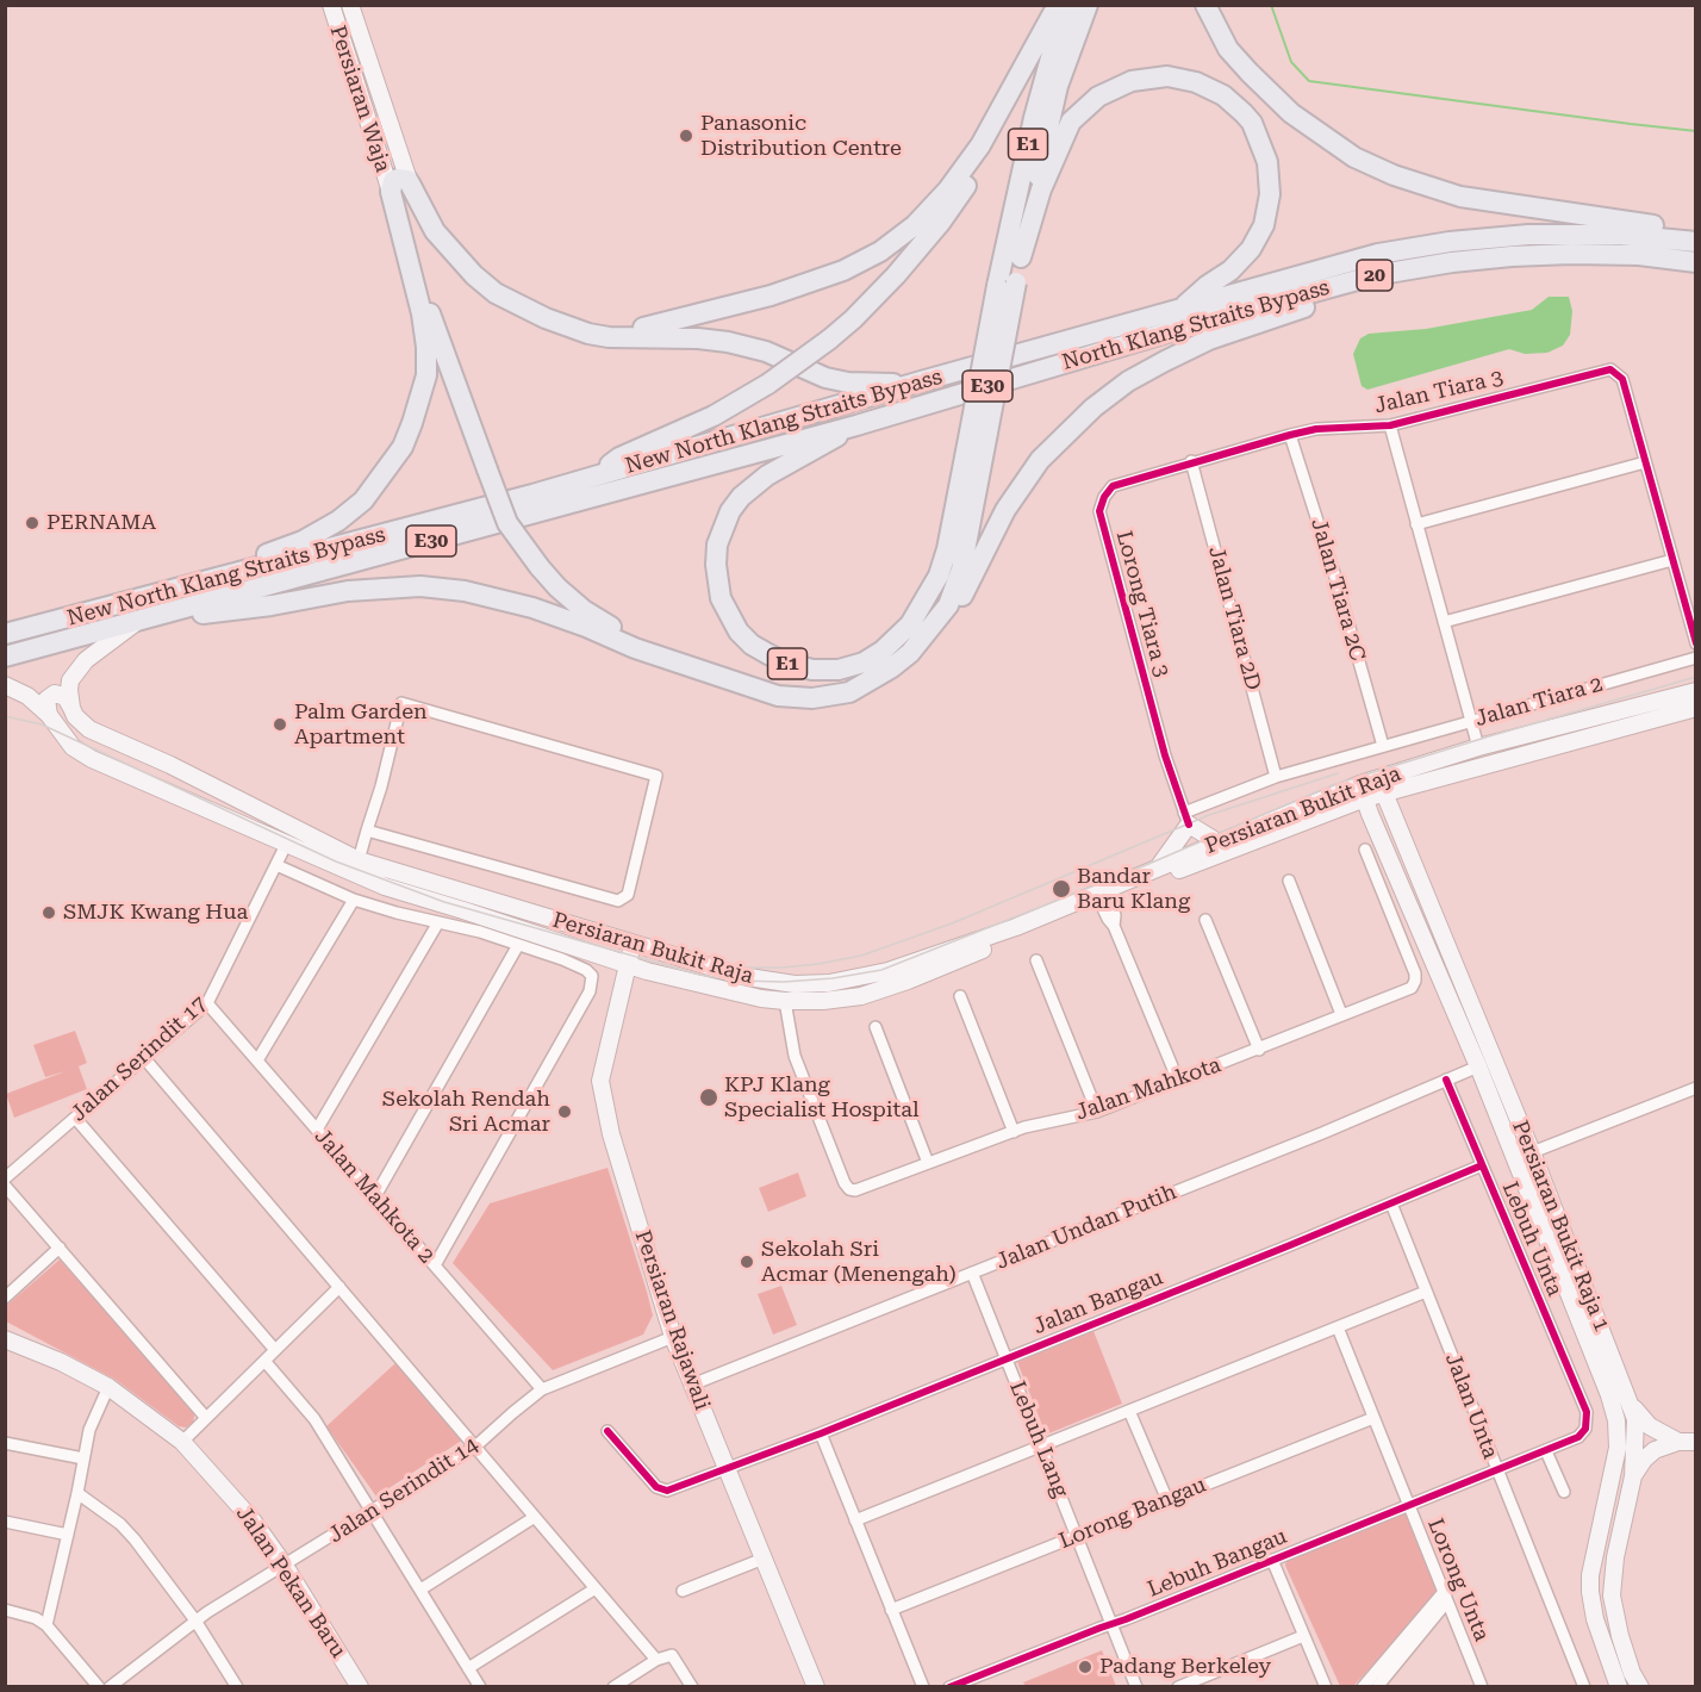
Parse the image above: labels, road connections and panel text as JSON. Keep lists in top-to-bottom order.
{
  "streets": {
    "highway": [
      "E1",
      "20",
      "North Klang Straits Bypass",
      "E30",
      "New North Klang Straits Bypass"
    ],
    "main road": [
      "Persiaran Waja",
      "Persiaran Bukit Raja",
      "Persiaran Bukit Raja 1",
      "Persiaran Rajawali",
      "Jalan Pekan Baru"
    ],
    "street": [
      "Jalan Tiara 3",
      "Jalan Tiara 2C",
      "Lorong Tiara 3",
      "Jalan Tiara 2D",
      "Jalan Tiara 2",
      "Jalan Serindit 17",
      "Jalan Mahkota",
      "Jalan Mahkota 2",
      "Jalan Undan Putih",
      "Lebuh Unta",
      "Jalan Bangau",
      "Jalan Unta",
      "Lebuh Lang",
      "Jalan Serindit 14",
      "Lorong Bangau",
      "Lebuh Bangau",
      "Lorong Unta"
    ]
  },
  "crossings": [
    ["E1", "North Klang Straits Bypass"],
    ["E1", "E30"],
    ["North Klang Straits Bypass", "E30"],
    ["Jalan Tiara 3", "Jalan Tiara 2C"],
    ["Jalan Tiara 3", "Lorong Tiara 3"],
    ["Jalan Tiara 3", "Jalan Tiara 2D"],
    ["Jalan Tiara 2C", "Jalan Tiara 2"],
    ["Lorong Tiara 3", "Jalan Tiara 2D"],
    ["Lorong Tiara 3", "Jalan Tiara 2"],
    ["Jalan Tiara 2D", "Jalan Tiara 2"],
    ["Persiaran Bukit Raja", "Jalan Serindit 17"],
    ["Persiaran Bukit Raja", "Jalan Mahkota"],
    ["Persiaran Bukit Raja", "Persiaran Bukit Raja 1"],
    ["Persiaran Bukit Raja", "Persiaran Rajawali"],
    ["Jalan Serindit 17", "Jalan Mahkota 2"],
    ["Jalan Mahkota 2", "Jalan Serindit 14"],
    ["Persiaran Bukit Raja 1", "Jalan Undan Putih"],
    ["Jalan Undan Putih", "Lebuh Unta"],
    ["Jalan Undan Putih", "Persiaran Rajawali"],
    ["Jalan Undan Putih", "Lebuh Lang"],
    ["Lebuh Unta", "Jalan Bangau"],
    ["Lebuh Unta", "Lebuh Bangau"],
    ["Jalan Bangau", "Persiaran Rajawali"],
    ["Jalan Bangau", "Jalan Unta"],
    ["Jalan Bangau", "Lebuh Lang"],
    ["Persiaran Rajawali", "Jalan Serindit 14"],
    ["Jalan Unta", "Lebuh Bangau"],
    ["Lebuh Lang", "Lorong Bangau"],
    ["Lebuh Lang", "Lebuh Bangau"],
    ["Jalan Serindit 14", "Jalan Pekan Baru"],
    ["Lorong Bangau", "Lorong Unta"],
    ["Lebuh Bangau", "Lorong Unta"]
  ],
  "places": [
    "Panasonic Distribution Centre",
    "PERNAMA",
    "Palm Garden Apartment",
    "Bandar Baru Klang",
    "SMJK Kwang Hua",
    "KPJ Klang Specialist Hospital",
    "Sekolah Rendah Sri Acmar",
    "Sekolah Sri Acmar (Menengah)",
    "Padang Berkeley"
  ]
}
